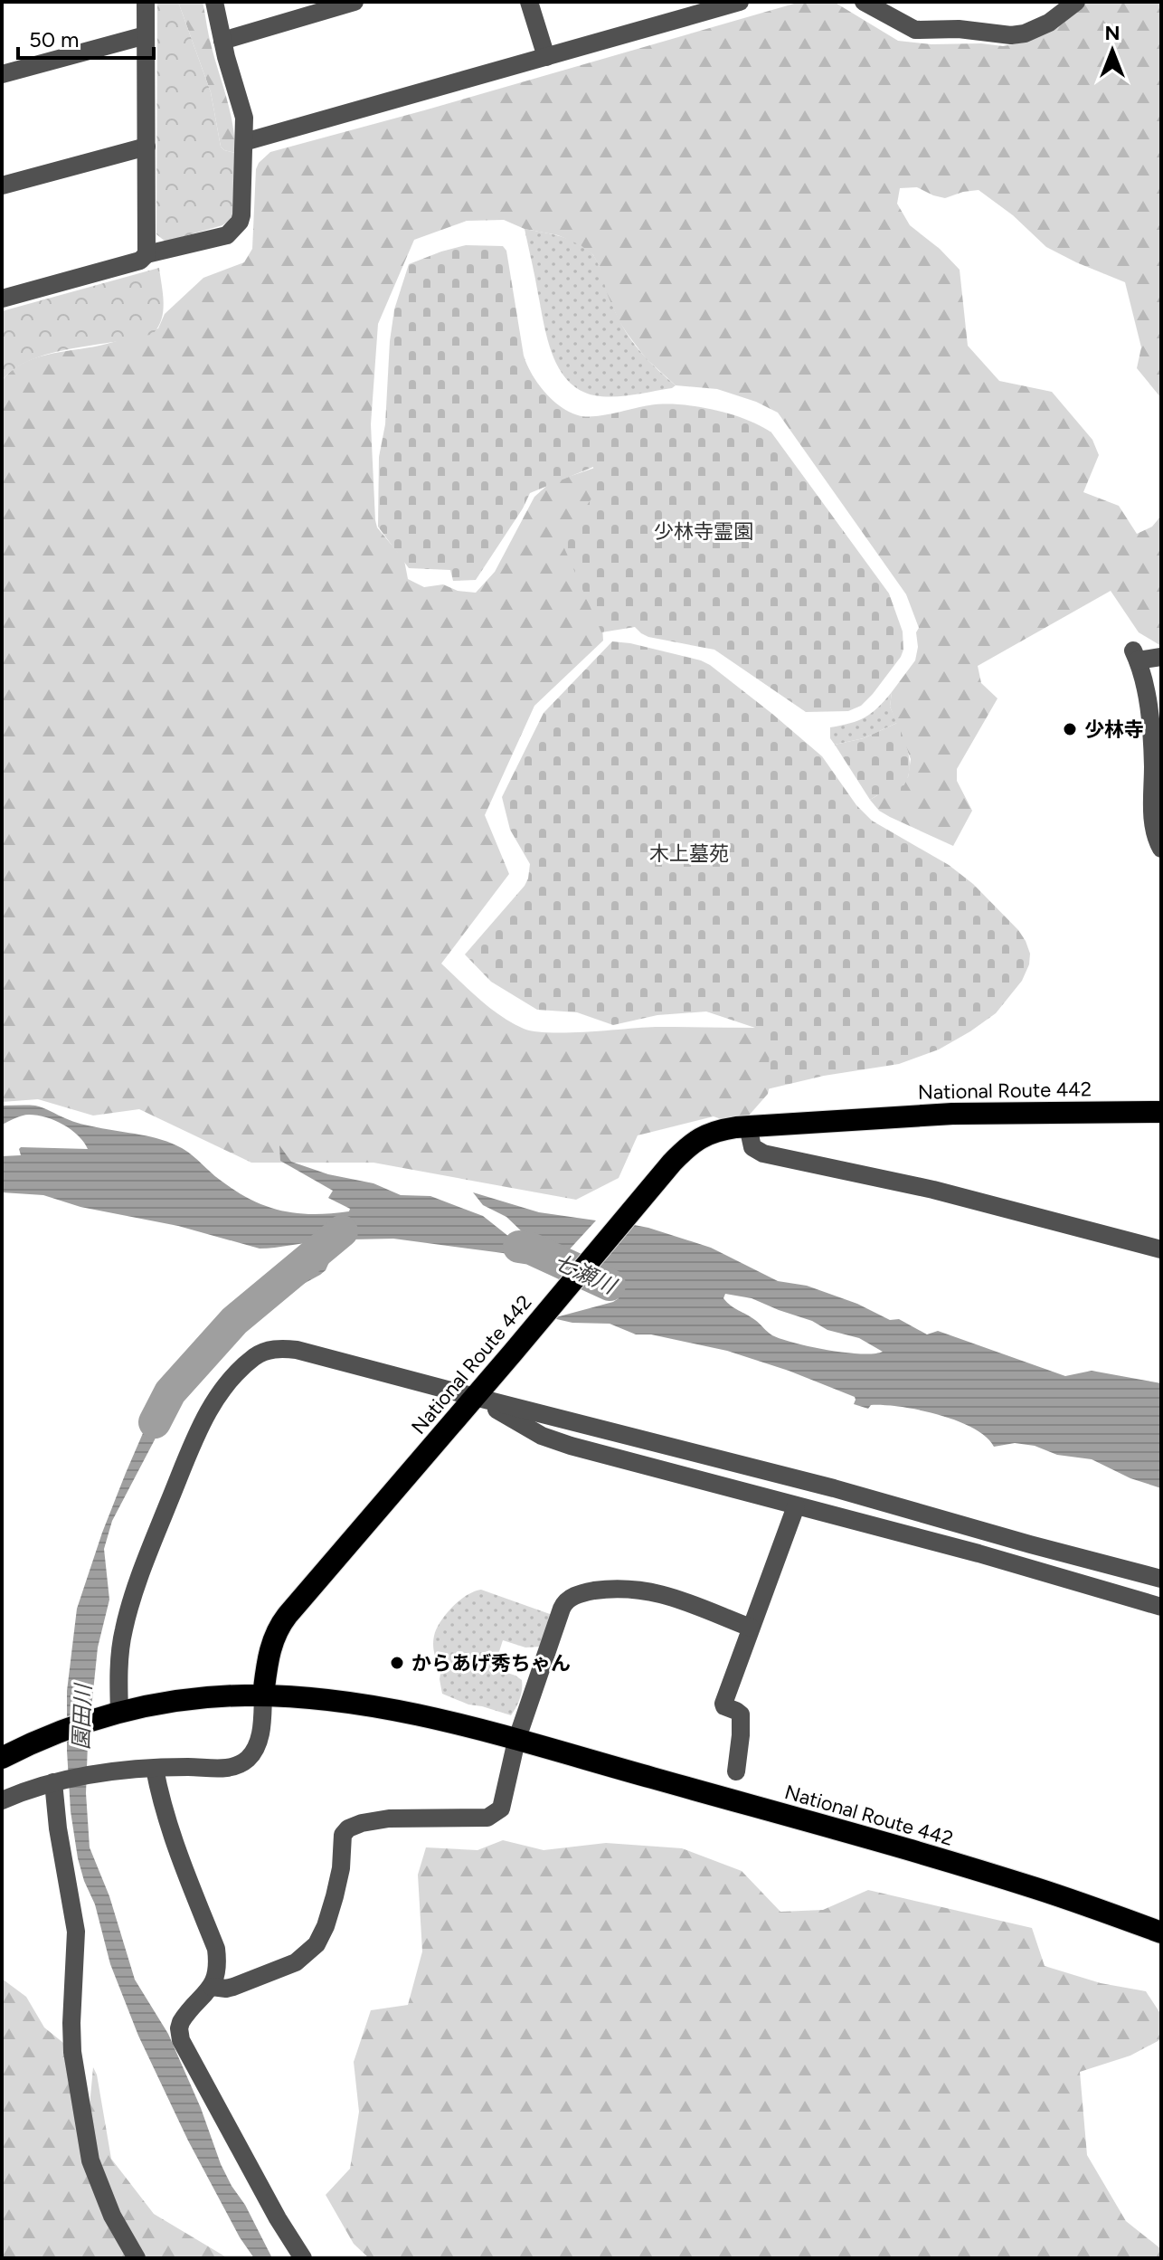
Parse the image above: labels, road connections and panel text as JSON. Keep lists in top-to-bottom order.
{
  "streets": {
    "highway": ["National Route 442"]
  },
  "water": ["七瀬川", "園田川"],
  "parks": ["少林寺霊園", "木上墓苑"],
  "places": ["少林寺", "からあげ秀ちゃん"],
  "scale_bar": "50 m",
  "north": "top"
}
